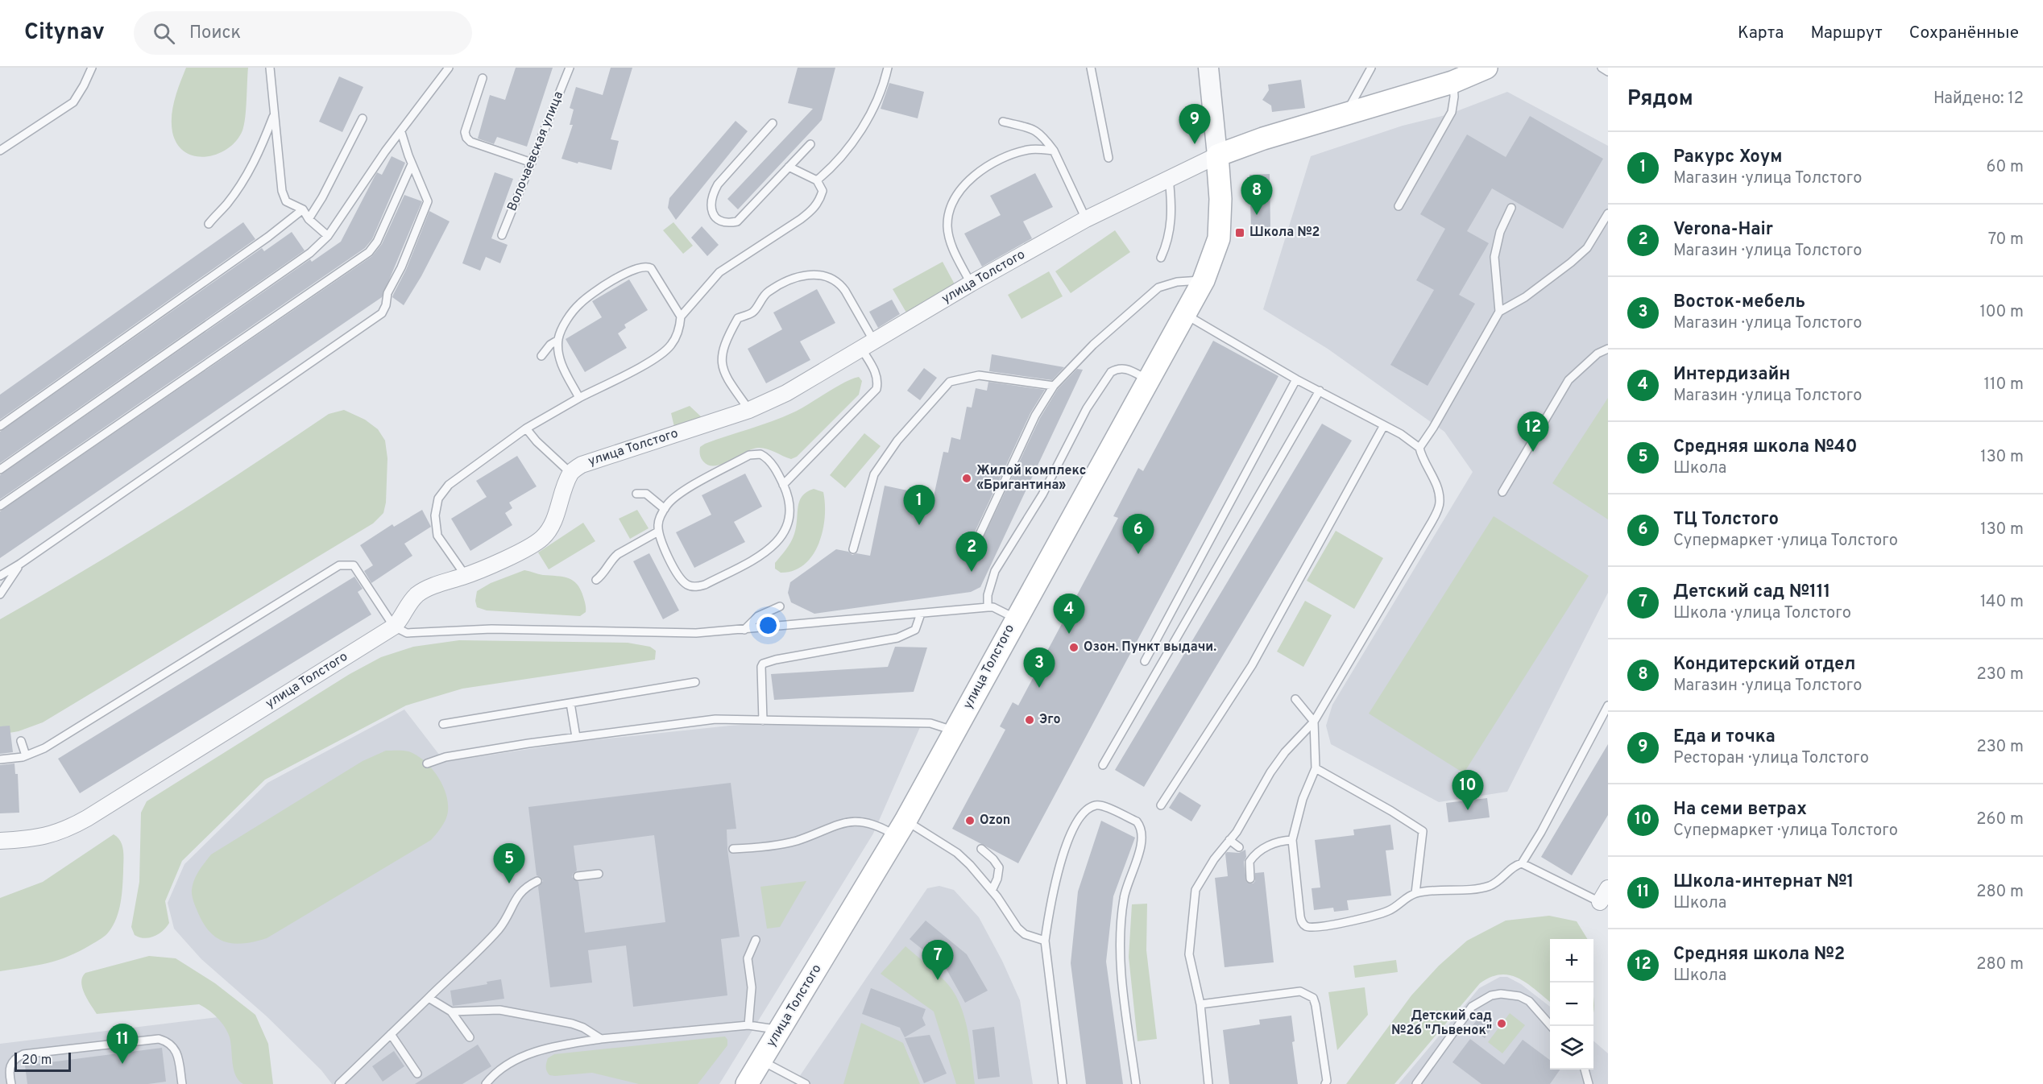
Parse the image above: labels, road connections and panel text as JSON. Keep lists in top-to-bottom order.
{
  "streets": {
    "main road": ["улица Толстого"],
    "lane": ["Волочаевская улица"]
  },
  "places": {
    "transit": ["Школа №2"],
    "other": [
      "Жилой комплекс «Бригантина»",
      "Озон. Пункт выдачи.",
      "Эго",
      "Ozon",
      "Детский сад №26 \"Львенок\""
    ]
  },
  "scale_bar": "20 m",
  "page": {
    "header": "Citynav",
    "search": "Поиск",
    "nav": ["Карта", "Маршрут", "Сохранённые"],
    "heading": ["Рядом", "Найдено: 12"],
    "pins": [
      "9",
      "8",
      "12",
      "1",
      "6",
      "2",
      "4",
      "3",
      "10",
      "5",
      "7",
      "11"
    ],
    "list": [
      {
        "mark": "1",
        "name": "Ракурс Хоум",
        "note": "Магазин · улица Толстого",
        "value": "60 m"
      },
      {
        "mark": "2",
        "name": "Verona-Hair",
        "note": "Магазин · улица Толстого",
        "value": "70 m"
      },
      {
        "mark": "3",
        "name": "Восток-мебель",
        "note": "Магазин · улица Толстого",
        "value": "100 m"
      },
      {
        "mark": "4",
        "name": "Интердизайн",
        "note": "Магазин · улица Толстого",
        "value": "110 m"
      },
      {
        "mark": "5",
        "name": "Средняя школа №40",
        "note": "Школа",
        "value": "130 m"
      },
      {
        "mark": "6",
        "name": "ТЦ Толстого",
        "note": "Супермаркет · улица Толстого",
        "value": "130 m"
      },
      {
        "mark": "7",
        "name": "Детский сад №111",
        "note": "Школа · улица Толстого",
        "value": "140 m"
      },
      {
        "mark": "8",
        "name": "Кондитерский отдел",
        "note": "Магазин · улица Толстого",
        "value": "230 m"
      },
      {
        "mark": "9",
        "name": "Еда и точка",
        "note": "Ресторан · улица Толстого",
        "value": "230 m"
      },
      {
        "mark": "10",
        "name": "На семи ветрах",
        "note": "Супермаркет · улица Толстого",
        "value": "260 m"
      },
      {
        "mark": "11",
        "name": "Школа-интернат №1",
        "note": "Школа",
        "value": "280 m"
      },
      {
        "mark": "12",
        "name": "Средняя школа №2",
        "note": "Школа",
        "value": "280 m"
      }
    ],
    "map_buttons": ["+", "−"],
    "scale": "20 m"
  }
}
